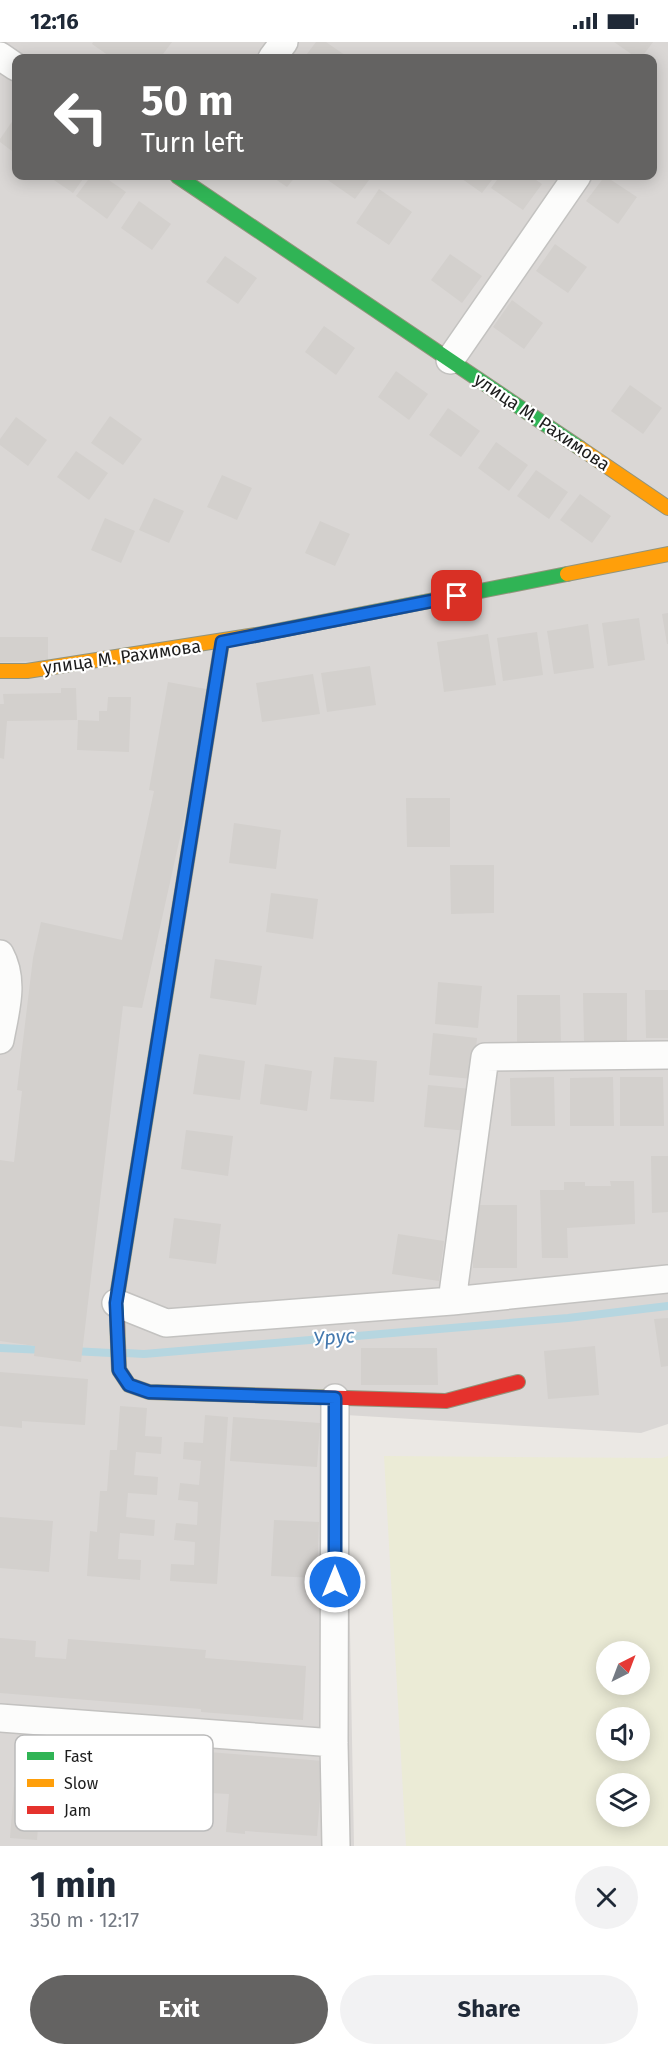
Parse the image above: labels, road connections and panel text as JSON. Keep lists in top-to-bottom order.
{
  "streets": {
    "street": ["улица М. Рахимова"]
  },
  "water": ["Урус"],
  "legend": ["Fast", "Slow", "Jam"],
  "north": "top right",
  "page": {
    "status": "12:16",
    "turn": ["50 m", "Turn left"],
    "heading": ["1 min", "350 m · 12:17"],
    "buttons": ["Exit", "Share"]
  }
}
